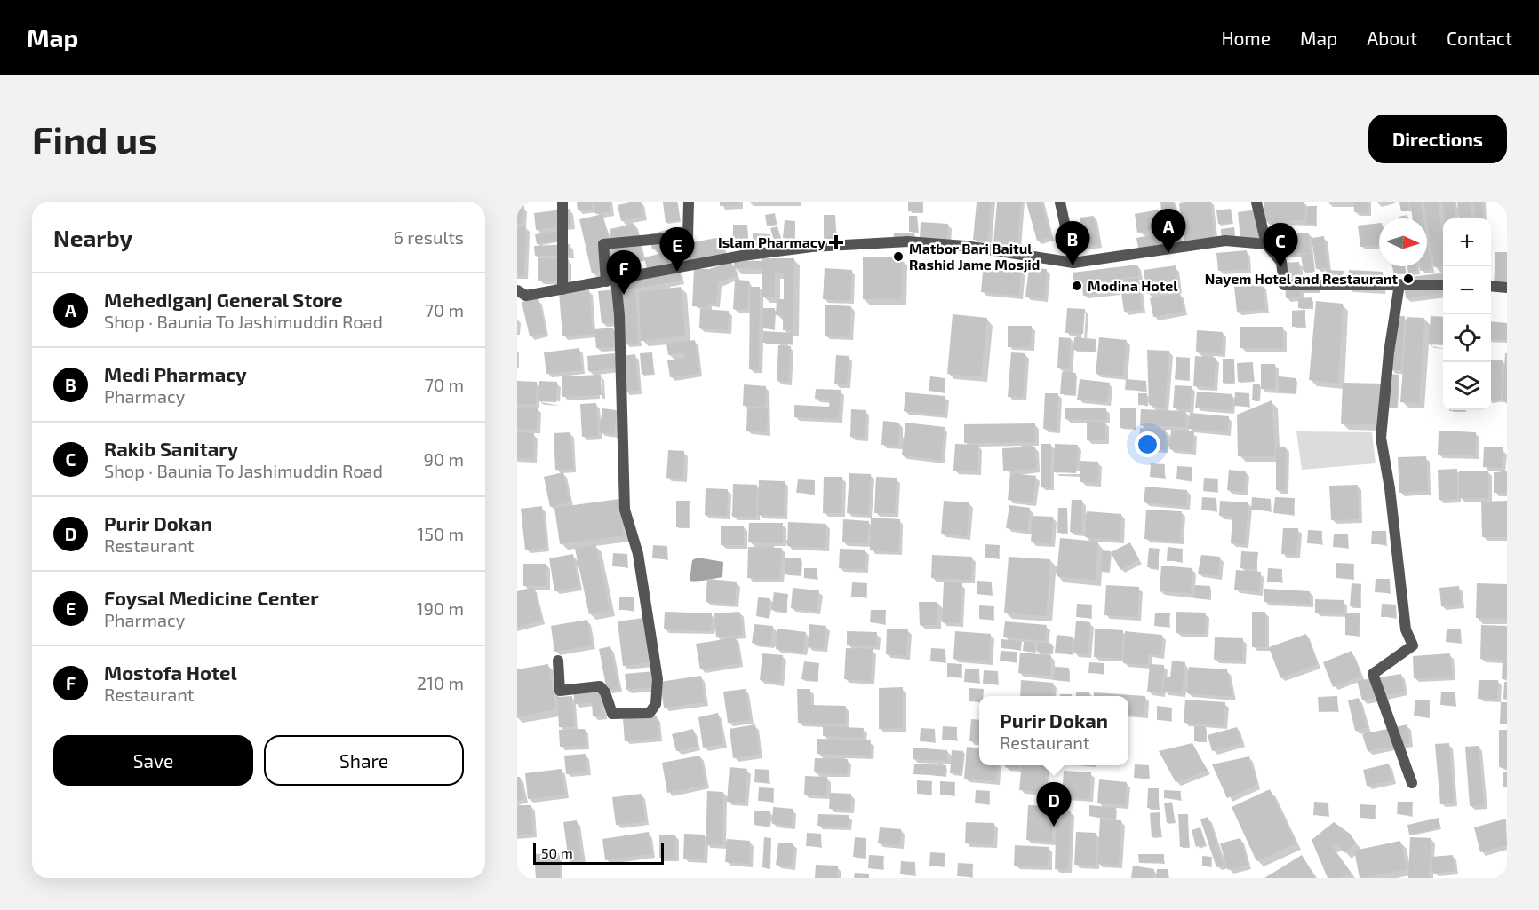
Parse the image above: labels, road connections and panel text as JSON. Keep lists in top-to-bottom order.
{
  "places": {
    "health": ["Islam Pharmacy"],
    "other": ["Matbor Bari Baitul Rashid Jame Mosjid", "Nayem Hotel and Restaurant", "Modina Hotel"]
  },
  "scale_bar": "50 m",
  "north": "right",
  "page": {
    "header": "Map",
    "nav": [
      "Home",
      "Map",
      "About",
      "Contact"
    ],
    "buttons": [
      "Directions",
      ["Save", "Share"]
    ],
    "title": "Find us",
    "heading": ["Nearby", "6 results"],
    "pins": [
      "A",
      "B",
      "C",
      "E",
      "F",
      "D"
    ],
    "map_buttons": ["+", "−"],
    "list": [
      {
        "mark": "A",
        "name": "Mehediganj General Store",
        "note": "Shop · Baunia To Jashimuddin Road",
        "value": "70 m"
      },
      {
        "mark": "B",
        "name": "Medi Pharmacy",
        "note": "Pharmacy",
        "value": "70 m"
      },
      {
        "mark": "C",
        "name": "Rakib Sanitary",
        "note": "Shop · Baunia To Jashimuddin Road",
        "value": "90 m"
      },
      {
        "mark": "D",
        "name": "Purir Dokan",
        "note": "Restaurant",
        "value": "150 m"
      },
      {
        "mark": "E",
        "name": "Foysal Medicine Center",
        "note": "Pharmacy",
        "value": "190 m"
      },
      {
        "mark": "F",
        "name": "Mostofa Hotel",
        "note": "Restaurant",
        "value": "210 m"
      }
    ],
    "popup": ["Purir Dokan", "Restaurant"],
    "scale": "50 m"
  }
}
